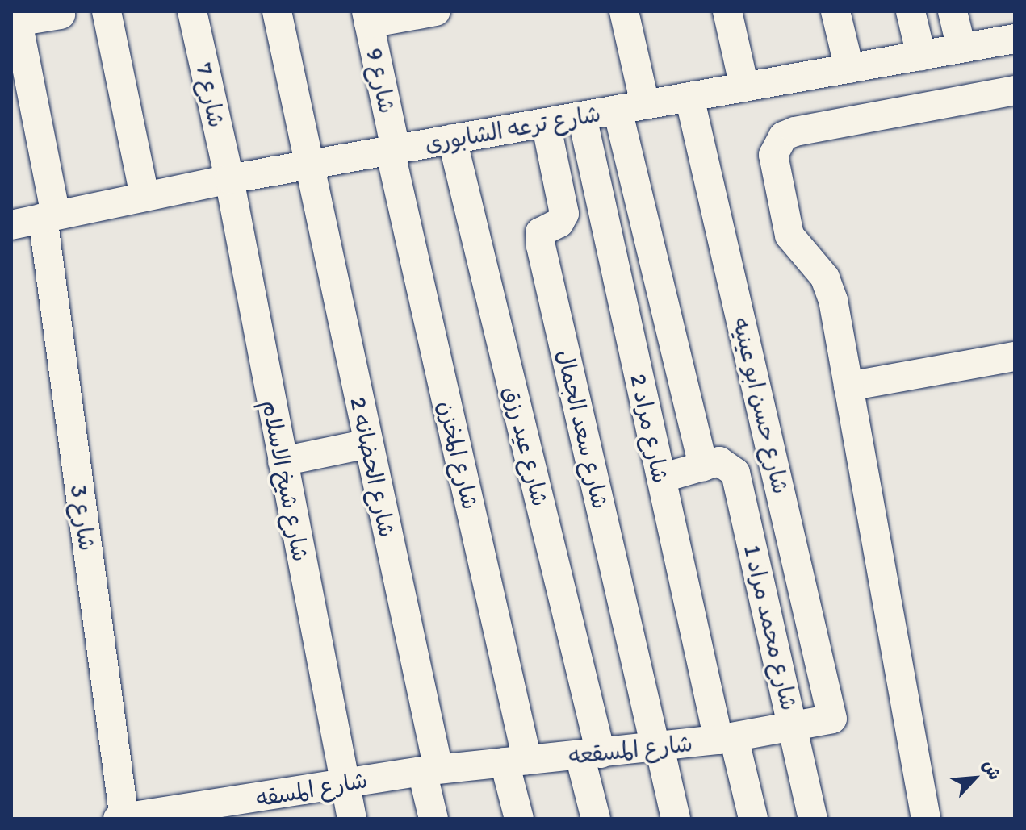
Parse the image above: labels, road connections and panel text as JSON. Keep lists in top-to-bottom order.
{
  "streets": {
    "street": [
      "شارع 9",
      "شارع 7",
      "شارع ترعه الشابورى",
      "شارع حسن ابو عينيه",
      "شارع مراد 2",
      "شارع سعد الجمال",
      "شارع عيد رزق",
      "شارع المخزن",
      "شارع الحضانه 2",
      "شارع شيخ الاسلام",
      "شارع 3",
      "شارع محمد مراد 1",
      "شارع المسقعه",
      "شارع المسقه"
    ]
  },
  "crossings": [
    ["شارع 9", "شارع ترعه الشابورى"],
    ["شارع 9", "شارع المخزن"],
    ["شارع 7", "شارع ترعه الشابورى"],
    ["شارع 7", "شارع شيخ الاسلام"],
    ["شارع ترعه الشابورى", "شارع حسن ابو عينيه"],
    ["شارع ترعه الشابورى", "شارع مراد 2"],
    ["شارع ترعه الشابورى", "شارع سعد الجمال"],
    ["شارع ترعه الشابورى", "شارع عيد رزق"],
    ["شارع ترعه الشابورى", "شارع المخزن"],
    ["شارع ترعه الشابورى", "شارع الحضانه 2"],
    ["شارع ترعه الشابورى", "شارع شيخ الاسلام"],
    ["شارع ترعه الشابورى", "شارع 3"],
    ["شارع حسن ابو عينيه", "شارع المسقعه"],
    ["شارع مراد 2", "شارع محمد مراد 1"],
    ["شارع مراد 2", "شارع المسقعه"],
    ["شارع سعد الجمال", "شارع المسقعه"],
    ["شارع عيد رزق", "شارع المسقعه"],
    ["شارع المخزن", "شارع المسقعه"],
    ["شارع الحضانه 2", "شارع المسقعه"],
    ["شارع الحضانه 2", "شارع المسقه"],
    ["شارع شيخ الاسلام", "شارع المسقه"],
    ["شارع 3", "شارع المسقه"],
    ["شارع محمد مراد 1", "شارع المسقعه"],
    ["شارع المسقعه", "شارع المسقه"]
  ],
  "north": "top right"
}
